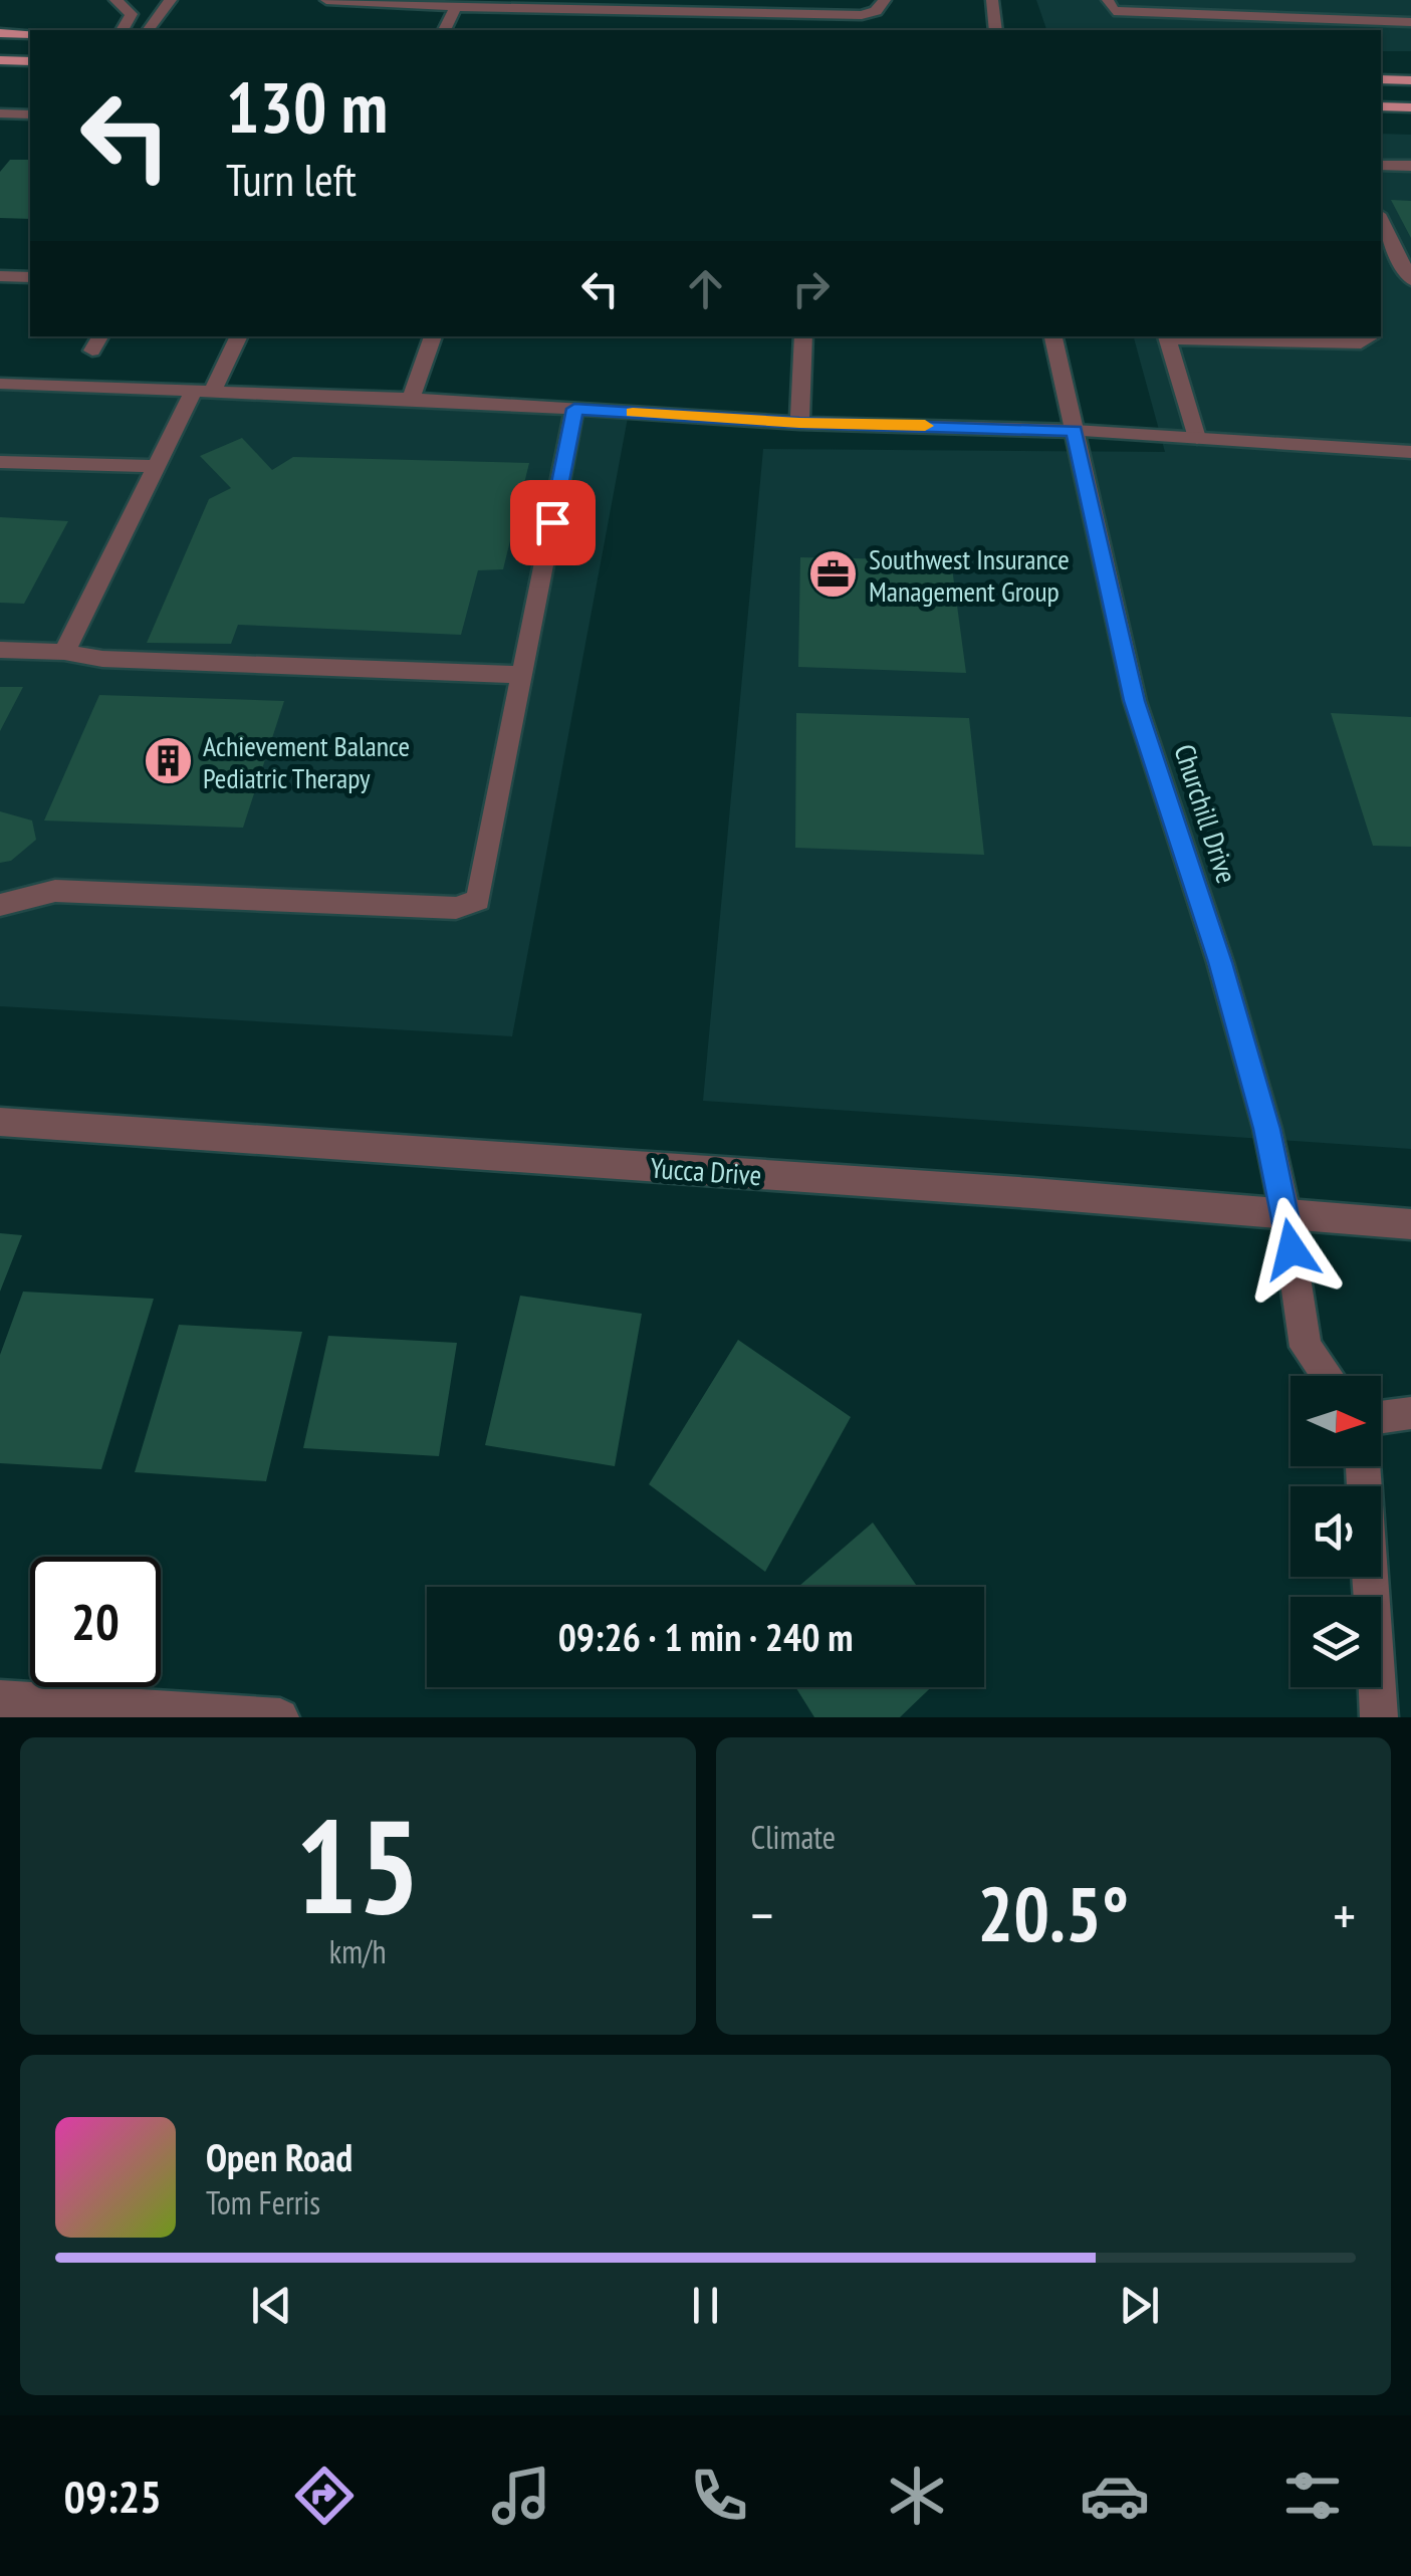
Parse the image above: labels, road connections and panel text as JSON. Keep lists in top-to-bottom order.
{
  "streets": {
    "street": ["Churchill Drive", "Yucca Drive"]
  },
  "crossings": [
    ["Churchill Drive", "Yucca Drive"]
  ],
  "places": {
    "office": ["Southwest Insurance Management Group"],
    "building": ["Achievement Balance Pediatric Therapy"]
  },
  "north": "right",
  "page": {
    "turn": ["130 m", "Turn left"],
    "limit": "20",
    "trip": "09:26 · 1 min · 240 m",
    "tile": [
      ["15", "km/h"],
      "Climate"
    ],
    "heat": ["−", "20.5°", "+"],
    "song": ["Open Road", "Tom Ferris"],
    "tabs": "09:25"
  }
}
